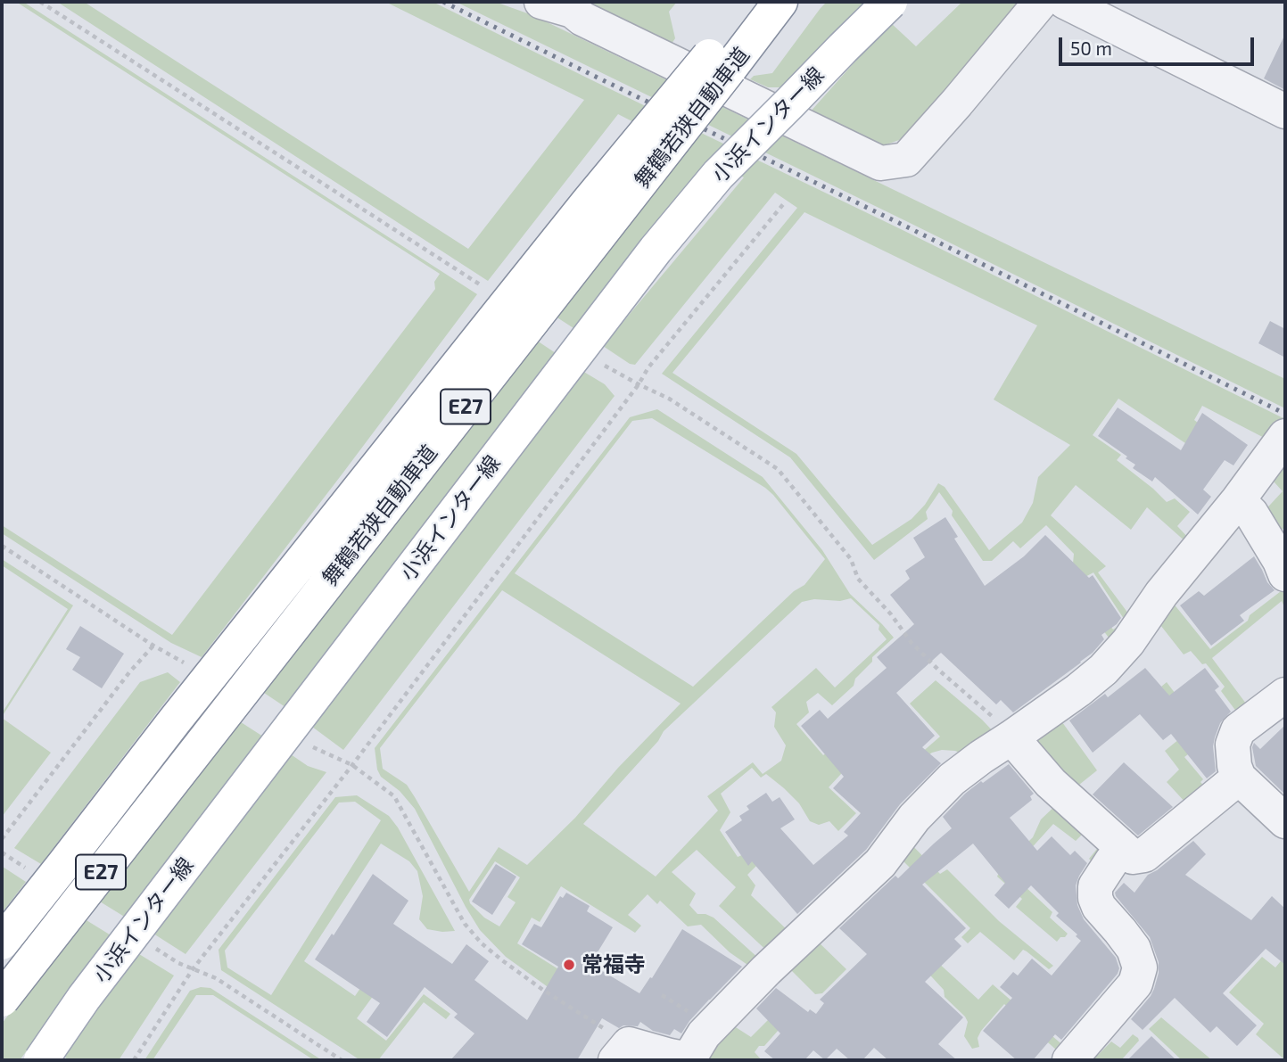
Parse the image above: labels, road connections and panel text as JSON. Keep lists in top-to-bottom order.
{
  "streets": {
    "main road": ["舞鶴若狭自動車道", "小浜インター線", "E27"]
  },
  "places": ["常福寺"],
  "scale_bar": "50 m"
}
